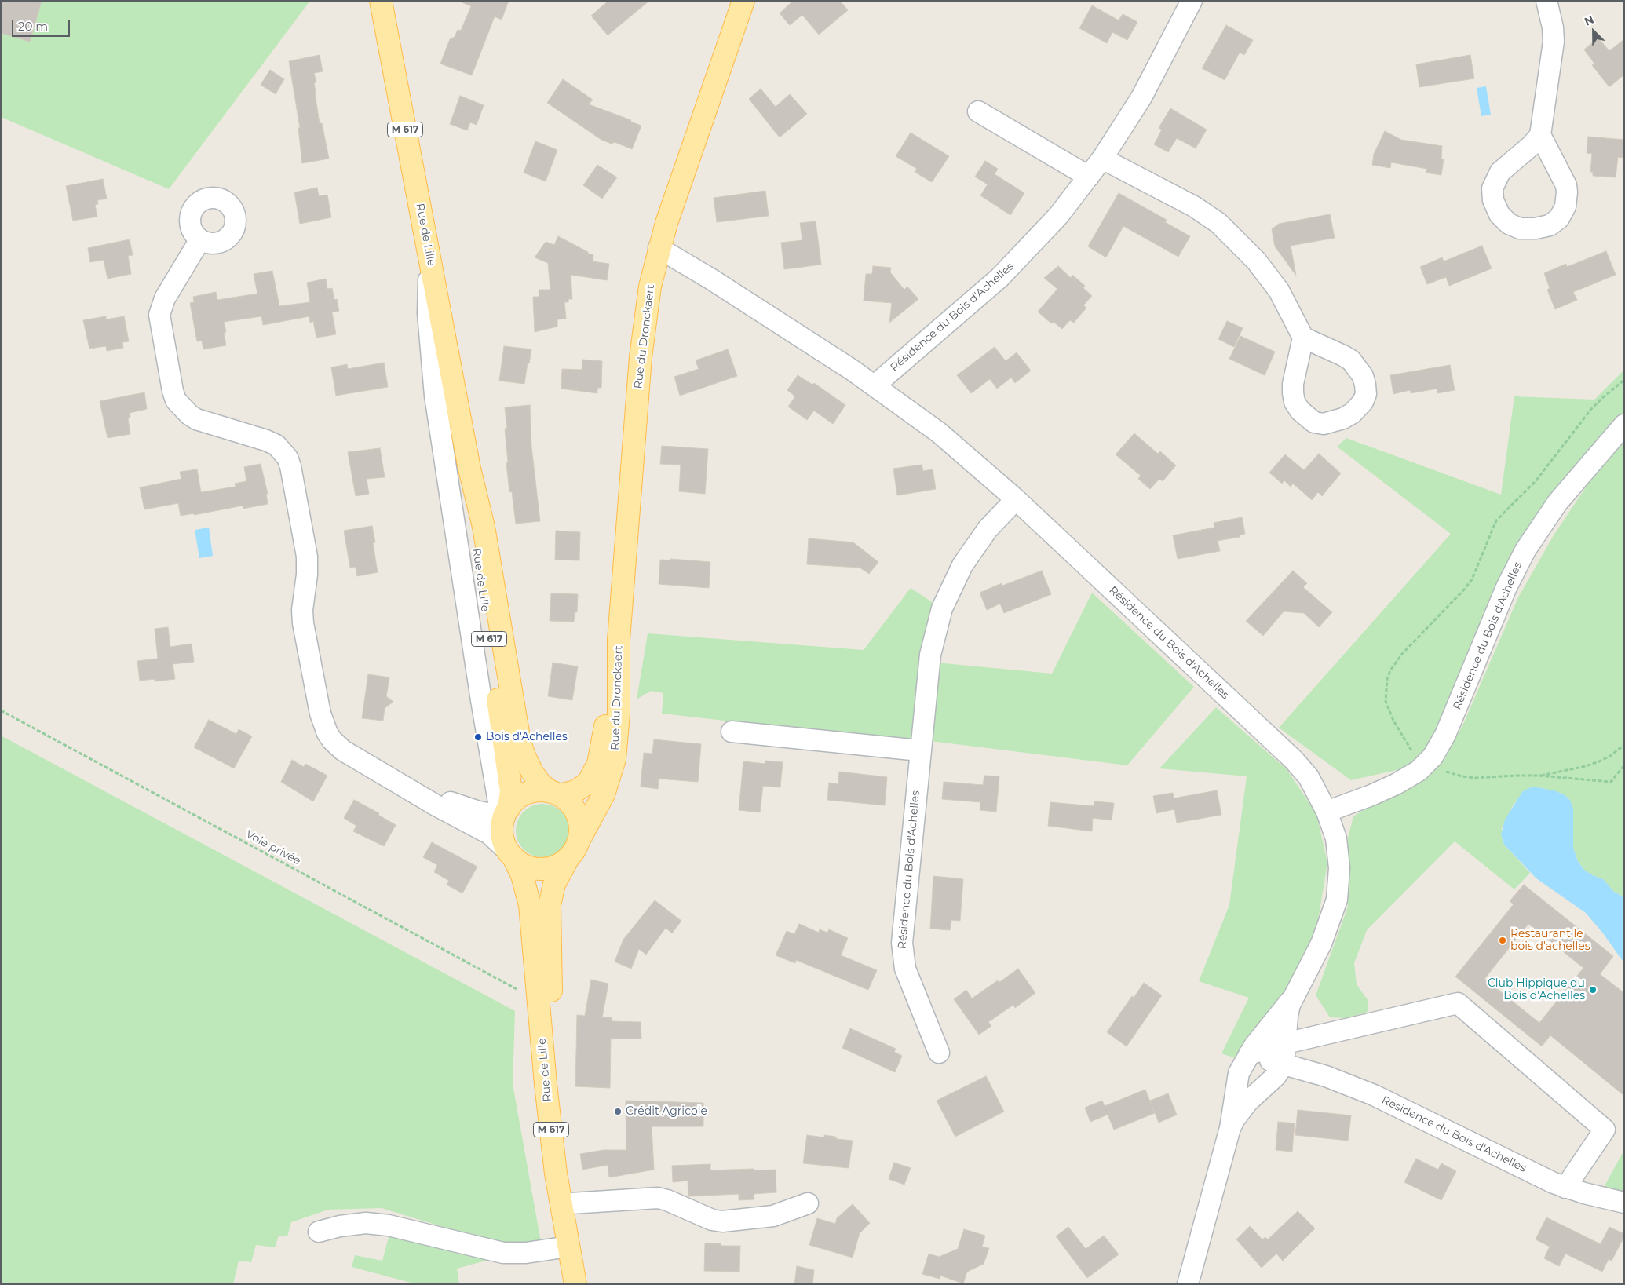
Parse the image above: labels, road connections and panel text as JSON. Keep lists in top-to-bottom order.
{
  "streets": {
    "main road": ["M 617", "Rue de Lille", "Rue du Dronckaert"],
    "street": ["Résidence du Bois d'Achelles"],
    "path": ["Voie privée"]
  },
  "crossings": [
    ["M 617", "Rue de Lille"],
    ["Rue de Lille", "Rue du Dronckaert"],
    ["Rue de Lille", "Voie privée"],
    ["Résidence du Bois d'Achelles", "Rue du Dronckaert"]
  ],
  "places": [
    "Bois d'Achelles",
    "Restaurant le bois d'achelles",
    "Club Hippique du Bois d'Achelles",
    "Crédit Agricole"
  ],
  "scale_bar": "20 m",
  "north": "top left"
}
